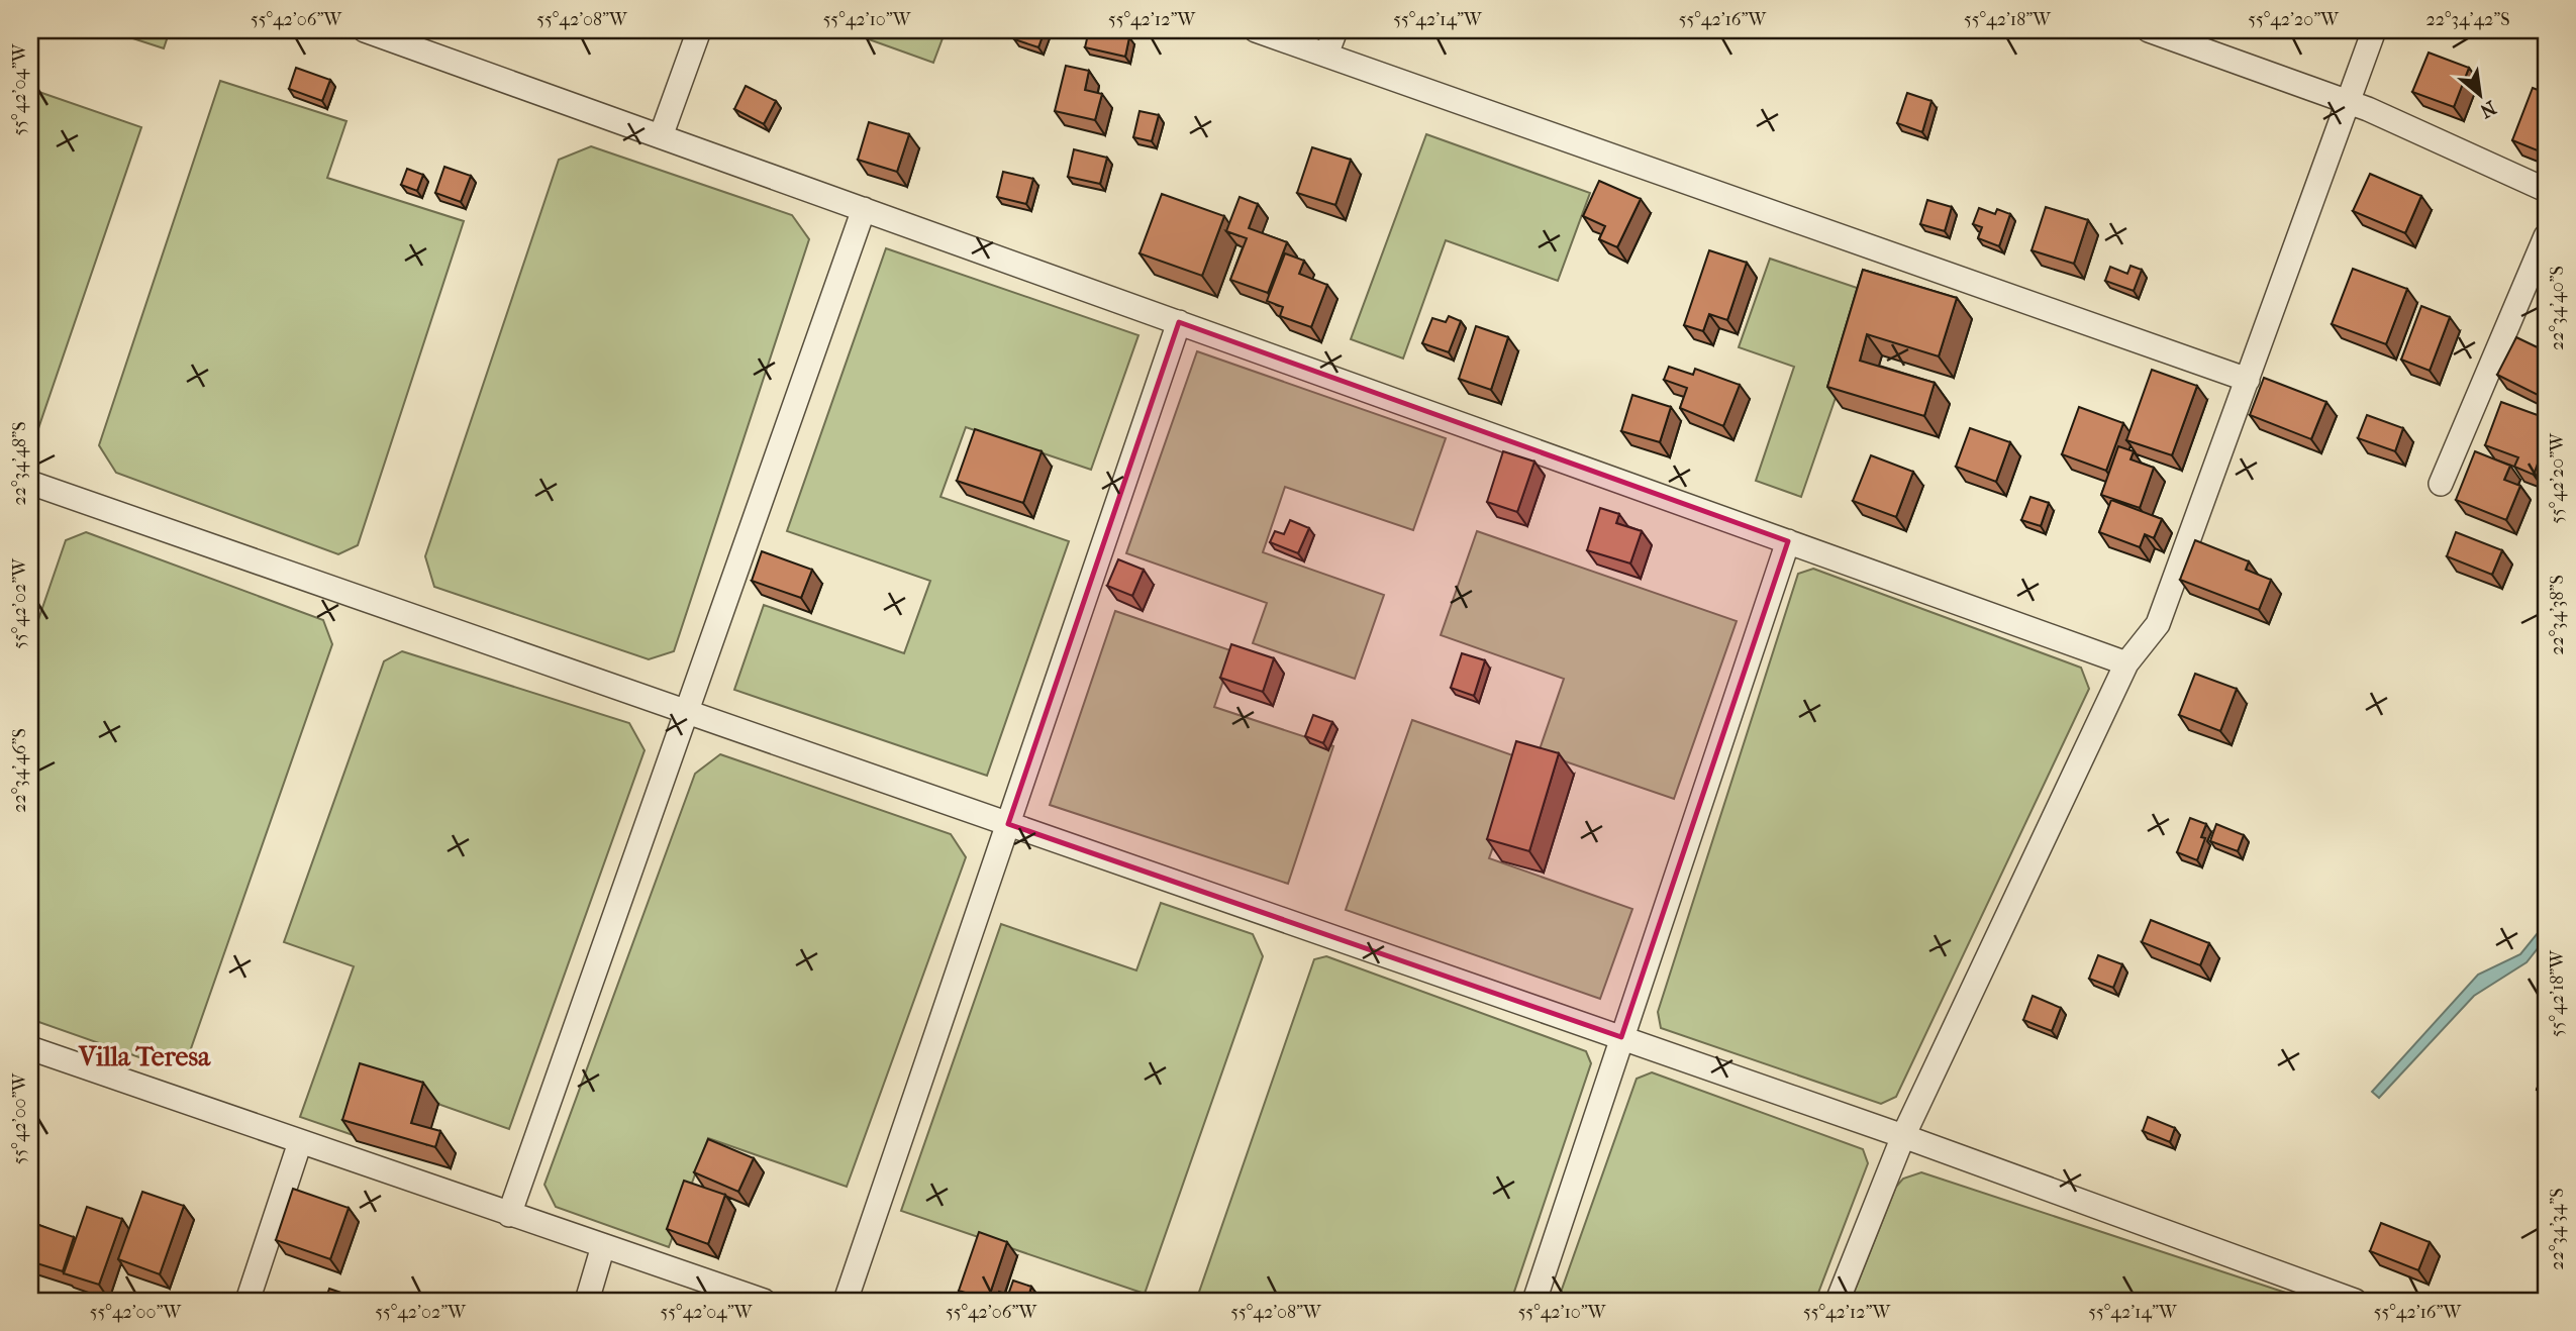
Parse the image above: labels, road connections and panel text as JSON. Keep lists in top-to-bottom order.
{
  "districts": ["Villa Teresa"],
  "north": "bottom right",
  "coordinates": [
    "55°42'06\"W",
    "55°42'08\"W",
    "55°42'10\"W",
    "55°42'12\"W",
    "55°42'14\"W",
    "55°42'16\"W",
    "55°42'18\"W",
    "55°42'20\"W",
    "22°34'42\"S",
    "55°42'04\"W",
    "22°34'40\"S",
    "22°34'48\"S",
    "55°42'02\"W",
    "22°34'38\"S",
    "22°34'46\"S",
    "55°42'00\"W",
    "22°34'34\"S"
  ]
}
